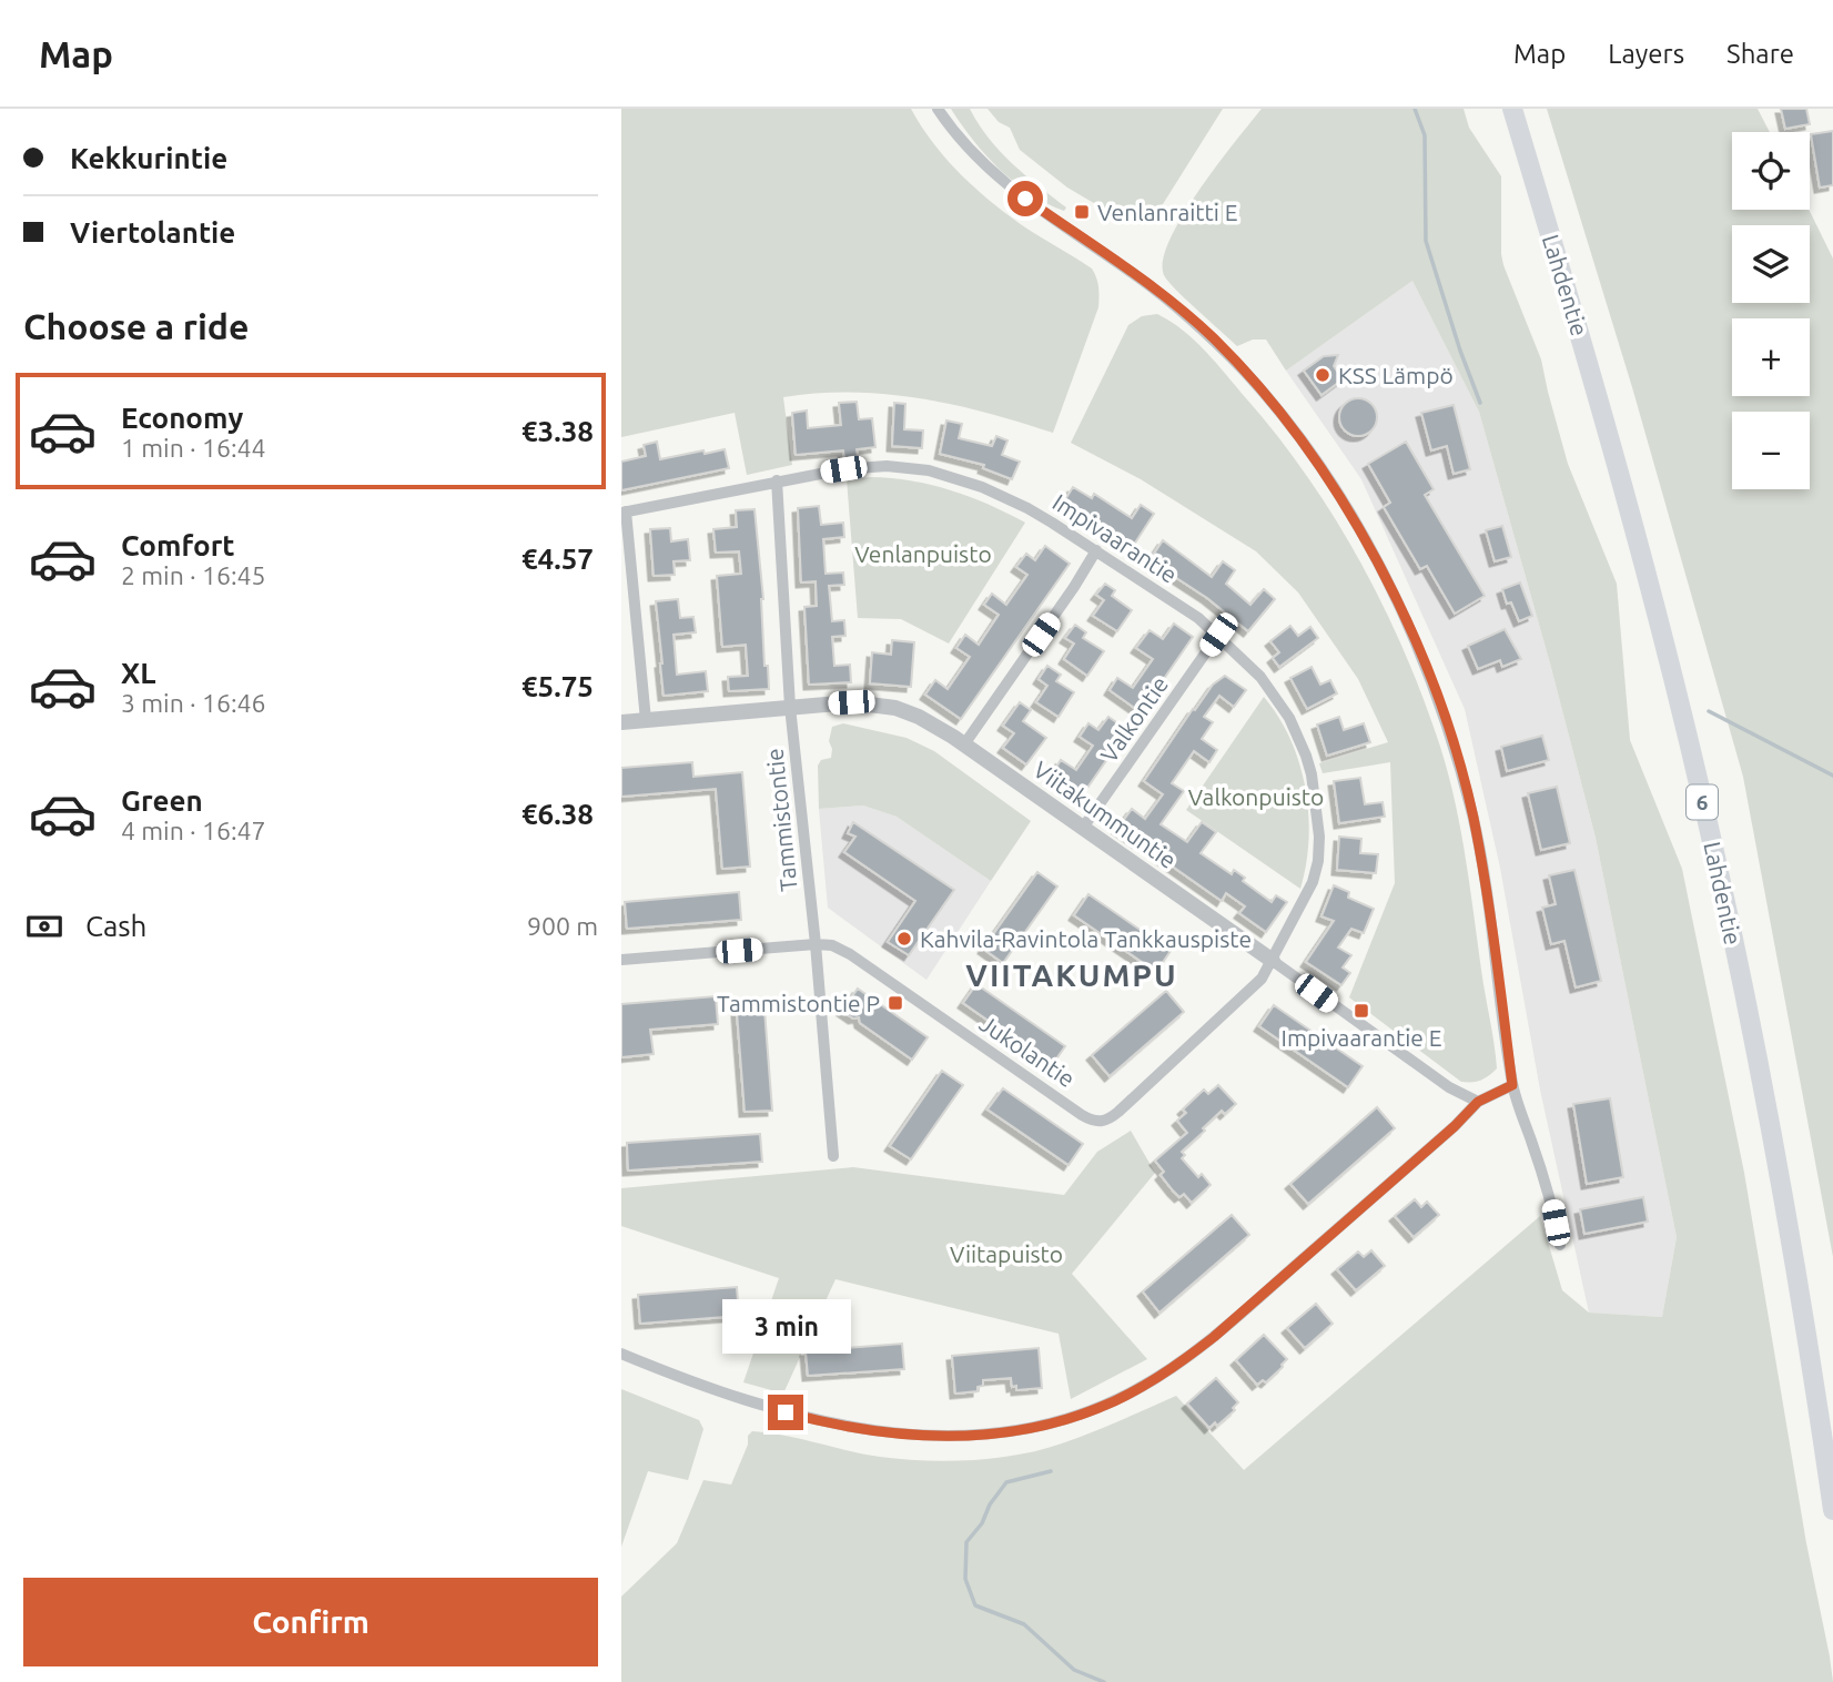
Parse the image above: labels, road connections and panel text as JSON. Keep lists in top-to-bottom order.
{
  "streets": {
    "highway": ["Lahdentie", "6"],
    "street": [
      "Impivaarantie",
      "Valkontie",
      "Viitakummuntie",
      "Tammistontie",
      "Jukolantie"
    ]
  },
  "crossings": [
    ["Impivaarantie", "Valkontie"],
    ["Impivaarantie", "Viitakummuntie"],
    ["Impivaarantie", "Tammistontie"],
    ["Impivaarantie", "Jukolantie"],
    ["Valkontie", "Viitakummuntie"],
    ["Viitakummuntie", "Tammistontie"],
    ["Viitakummuntie", "Jukolantie"],
    ["Tammistontie", "Jukolantie"]
  ],
  "districts": ["VIITAKUMPU"],
  "parks": ["Venlanpuisto", "Valkonpuisto", "Viitapuisto"],
  "places": {
    "transit": ["Venlanraitti E", "Tammistontie P", "Impivaarantie E"],
    "other": ["KSS Lämpö", "Kahvila-Ravintola Tankkauspiste"]
  },
  "page": {
    "header": "Map",
    "nav": ["Map", "Layers", "Share"],
    "banner": ["Kekkurintie", "Viertolantie"],
    "map_buttons": ["+", "−"],
    "heading": "Choose a ride",
    "list": [
      {
        "name": "Economy",
        "note": "1 min · 16:44",
        "value": "€3.38"
      },
      {
        "name": "Comfort",
        "note": "2 min · 16:45",
        "value": "€4.57"
      },
      {
        "name": "XL",
        "note": "3 min · 16:46",
        "value": "€5.75"
      },
      {
        "name": "Green",
        "note": "4 min · 16:47",
        "value": "€6.38"
      }
    ],
    "pay": ["Cash", "900 m"],
    "bubble": "3 min",
    "buttons": "Confirm"
  }
}
